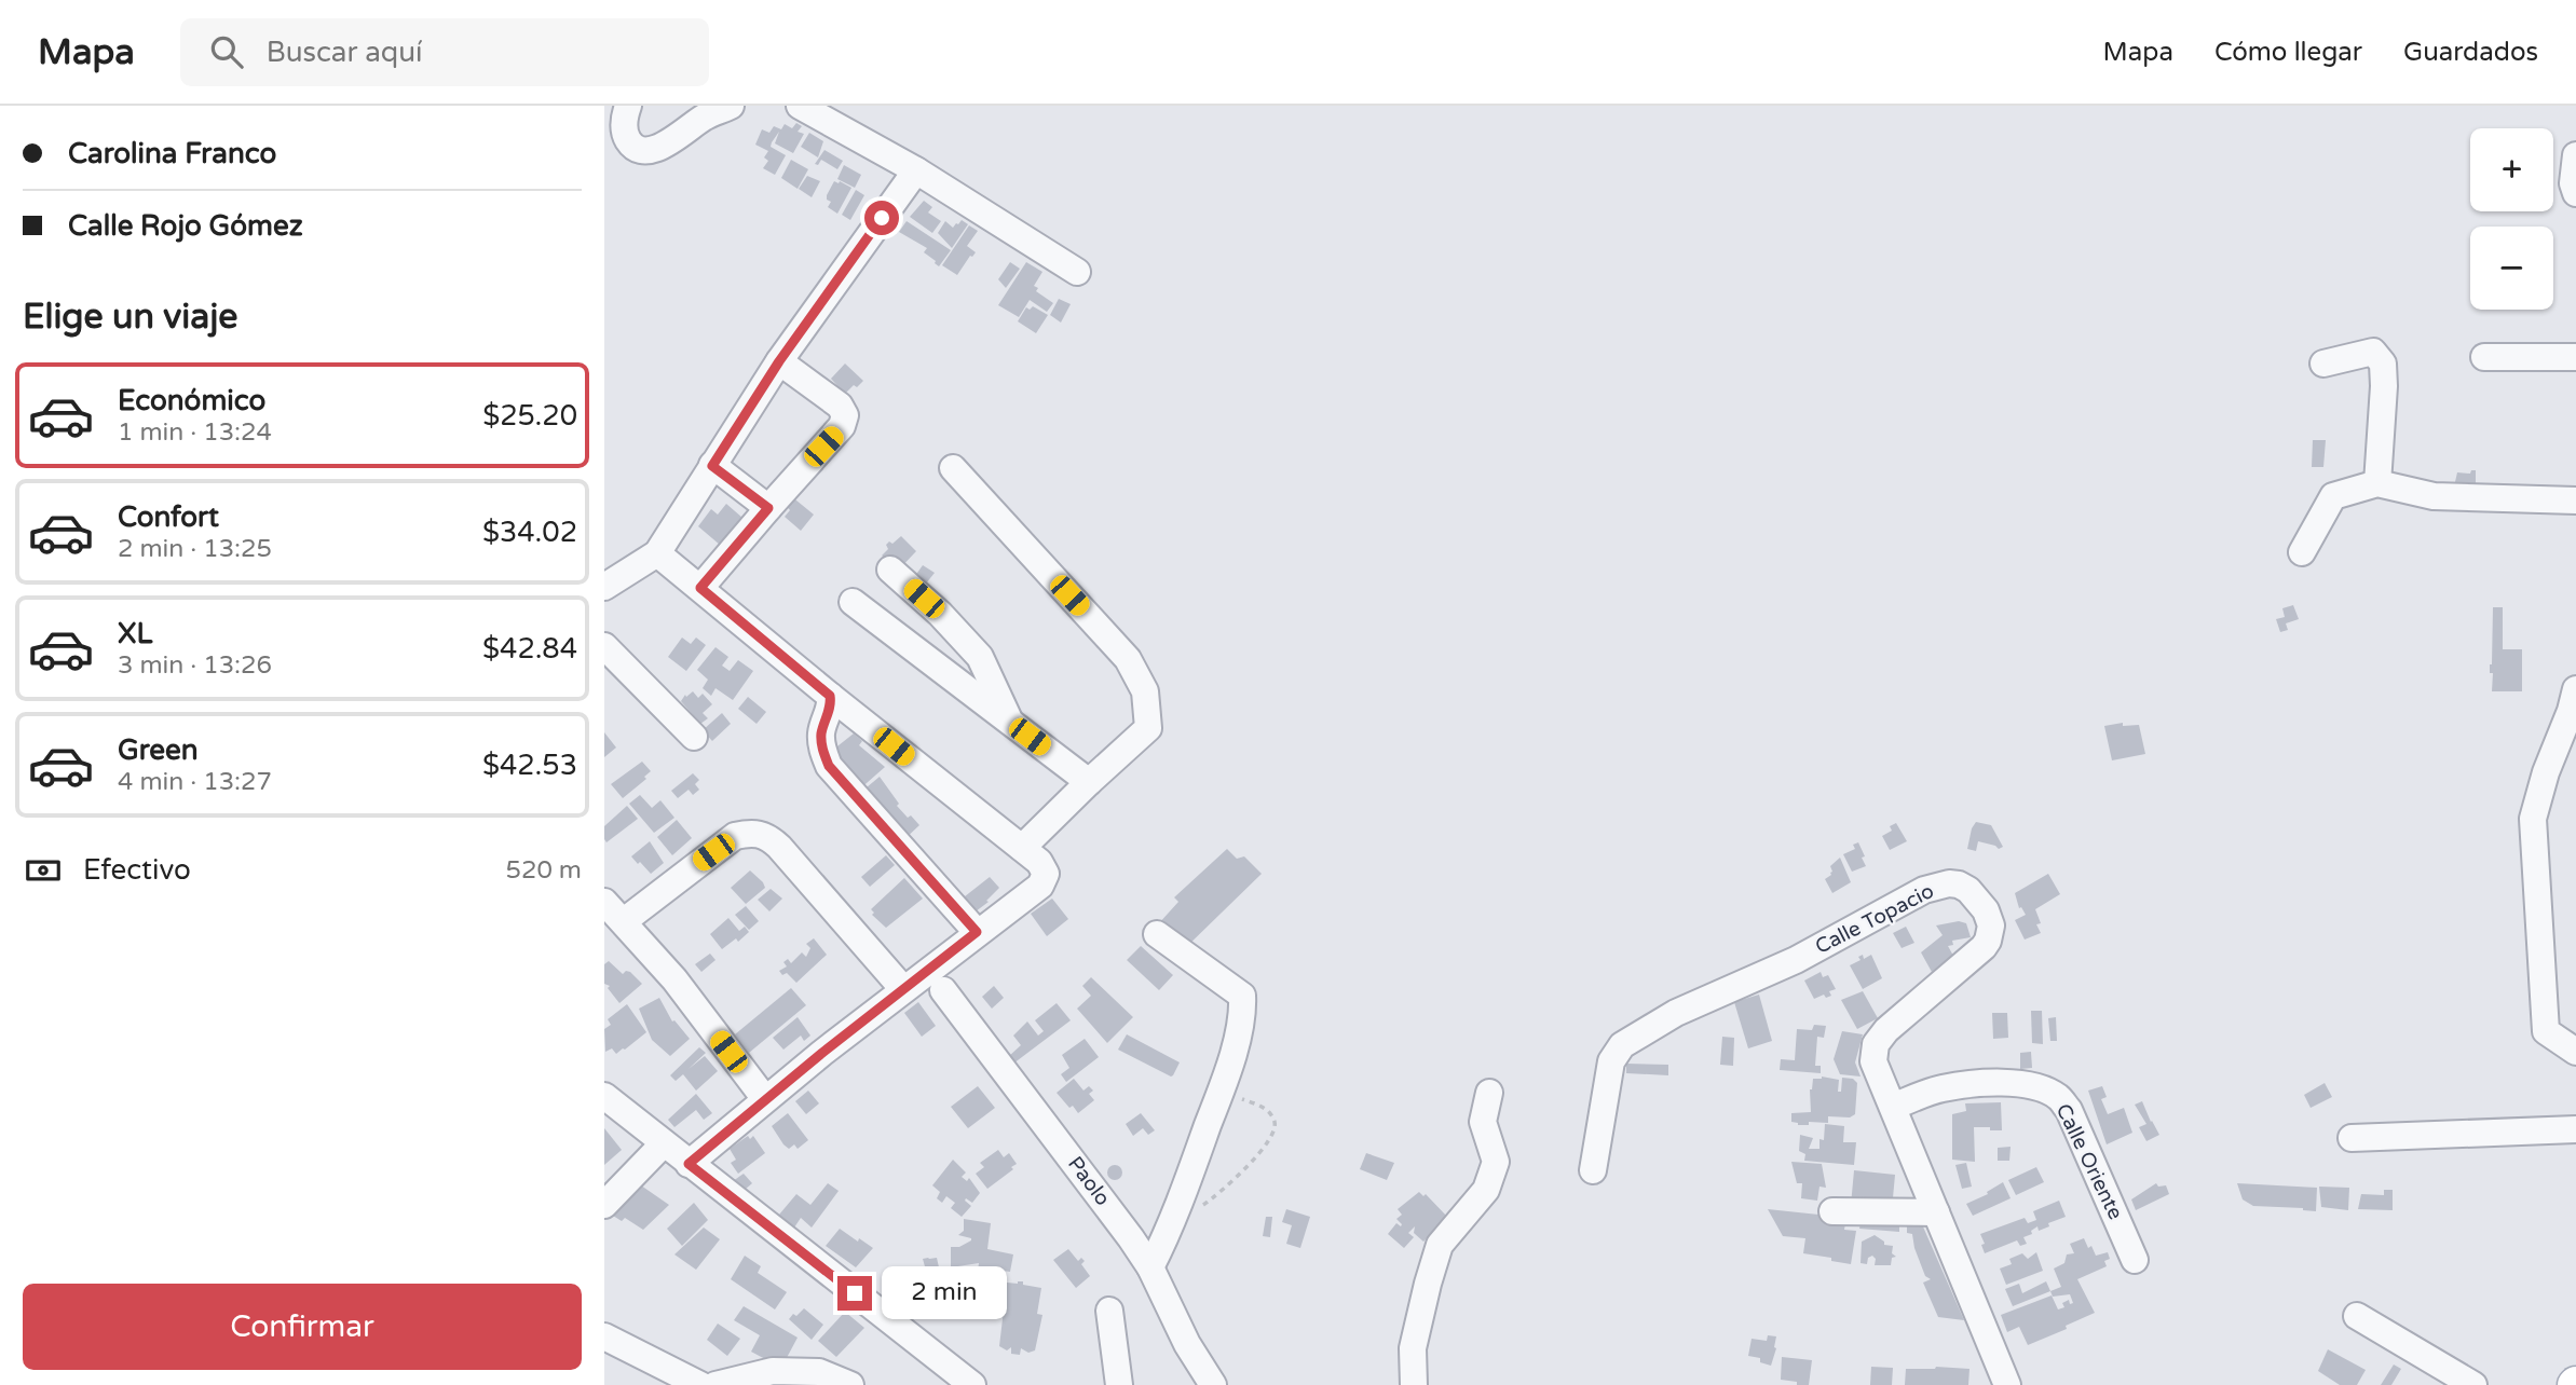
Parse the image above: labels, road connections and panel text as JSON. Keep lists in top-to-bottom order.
{
  "streets": {
    "street": ["Calle Topacio", "Calle Oriente", "Paolo"]
  },
  "crossings": [
    ["Calle Topacio", "Calle Oriente"]
  ],
  "page": {
    "header": "Mapa",
    "search": "Buscar aquí",
    "nav": ["Mapa", "Cómo llegar", "Guardados"],
    "banner": ["Carolina Franco", "Calle Rojo Gómez"],
    "map_buttons": ["+", "−"],
    "heading": "Elige un viaje",
    "list": [
      {
        "name": "Económico",
        "note": "1 min · 13:24",
        "value": "$25.20"
      },
      {
        "name": "Confort",
        "note": "2 min · 13:25",
        "value": "$34.02"
      },
      {
        "name": "XL",
        "note": "3 min · 13:26",
        "value": "$42.84"
      },
      {
        "name": "Green",
        "note": "4 min · 13:27",
        "value": "$42.53"
      }
    ],
    "pay": ["Efectivo", "520 m"],
    "bubble": "2 min",
    "buttons": "Confirmar"
  }
}
